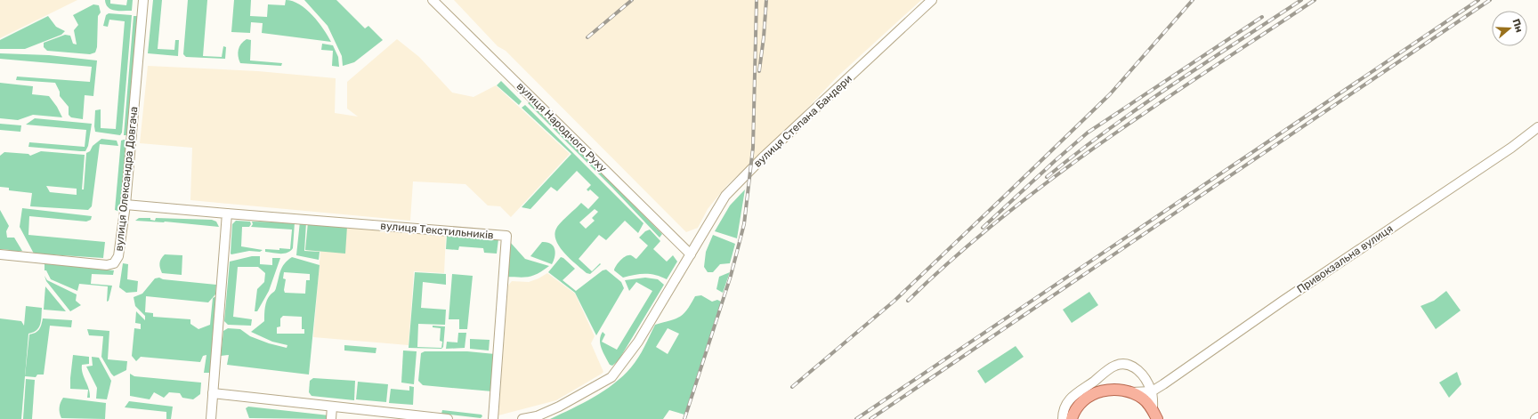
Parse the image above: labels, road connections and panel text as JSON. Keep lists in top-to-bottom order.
{
  "streets": {
    "street": [
      "вулиця Степана Бандери",
      "вулиця Народного Руху",
      "вулиця Олександра Довгача",
      "вулиця Текстильників",
      "Привокзальна вулиця"
    ]
  },
  "crossings": [
    ["вулиця Степана Бандери", "вулиця Народного Руху"],
    ["вулиця Олександра Довгача", "вулиця Текстильників"]
  ],
  "north": "right"
}
